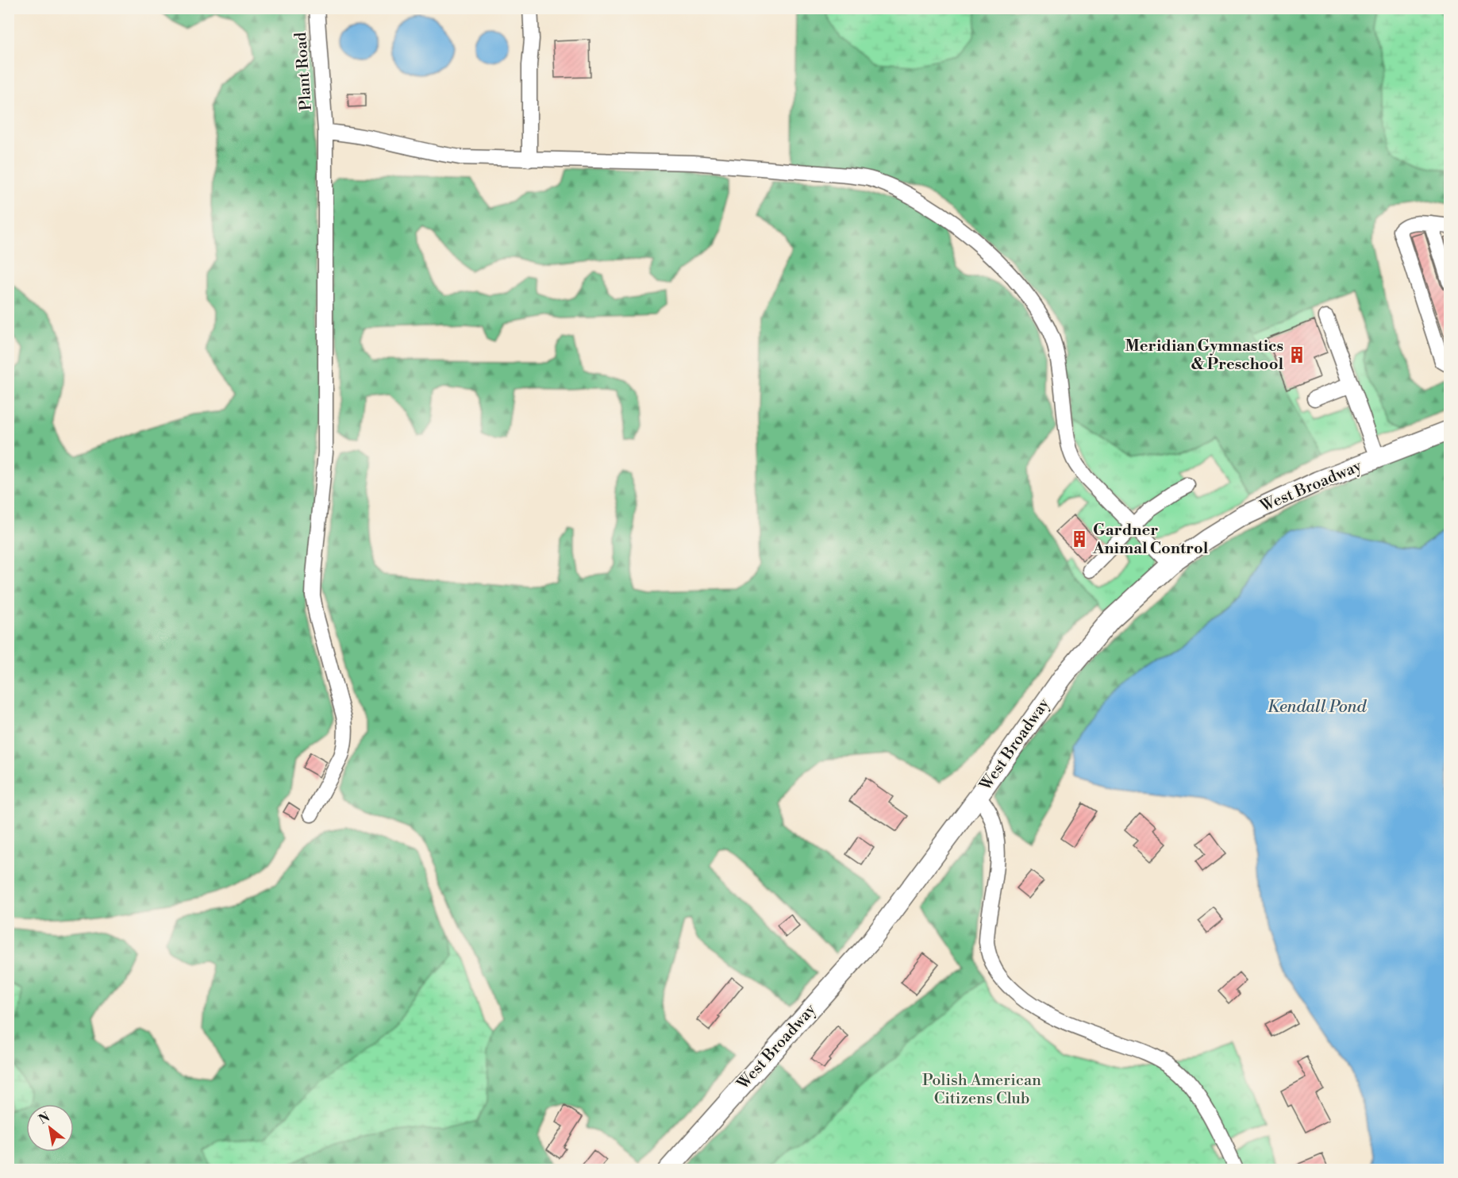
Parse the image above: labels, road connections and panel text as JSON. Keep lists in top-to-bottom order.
{
  "streets": {
    "main road": ["West Broadway"],
    "street": ["Plant Road"]
  },
  "water": ["Kendall Pond"],
  "parks": ["Polish American Citizens Club"],
  "places": {
    "building": ["Meridian Gymnastics & Preschool", "Gardner Animal Control"]
  },
  "north": "top left"
}
